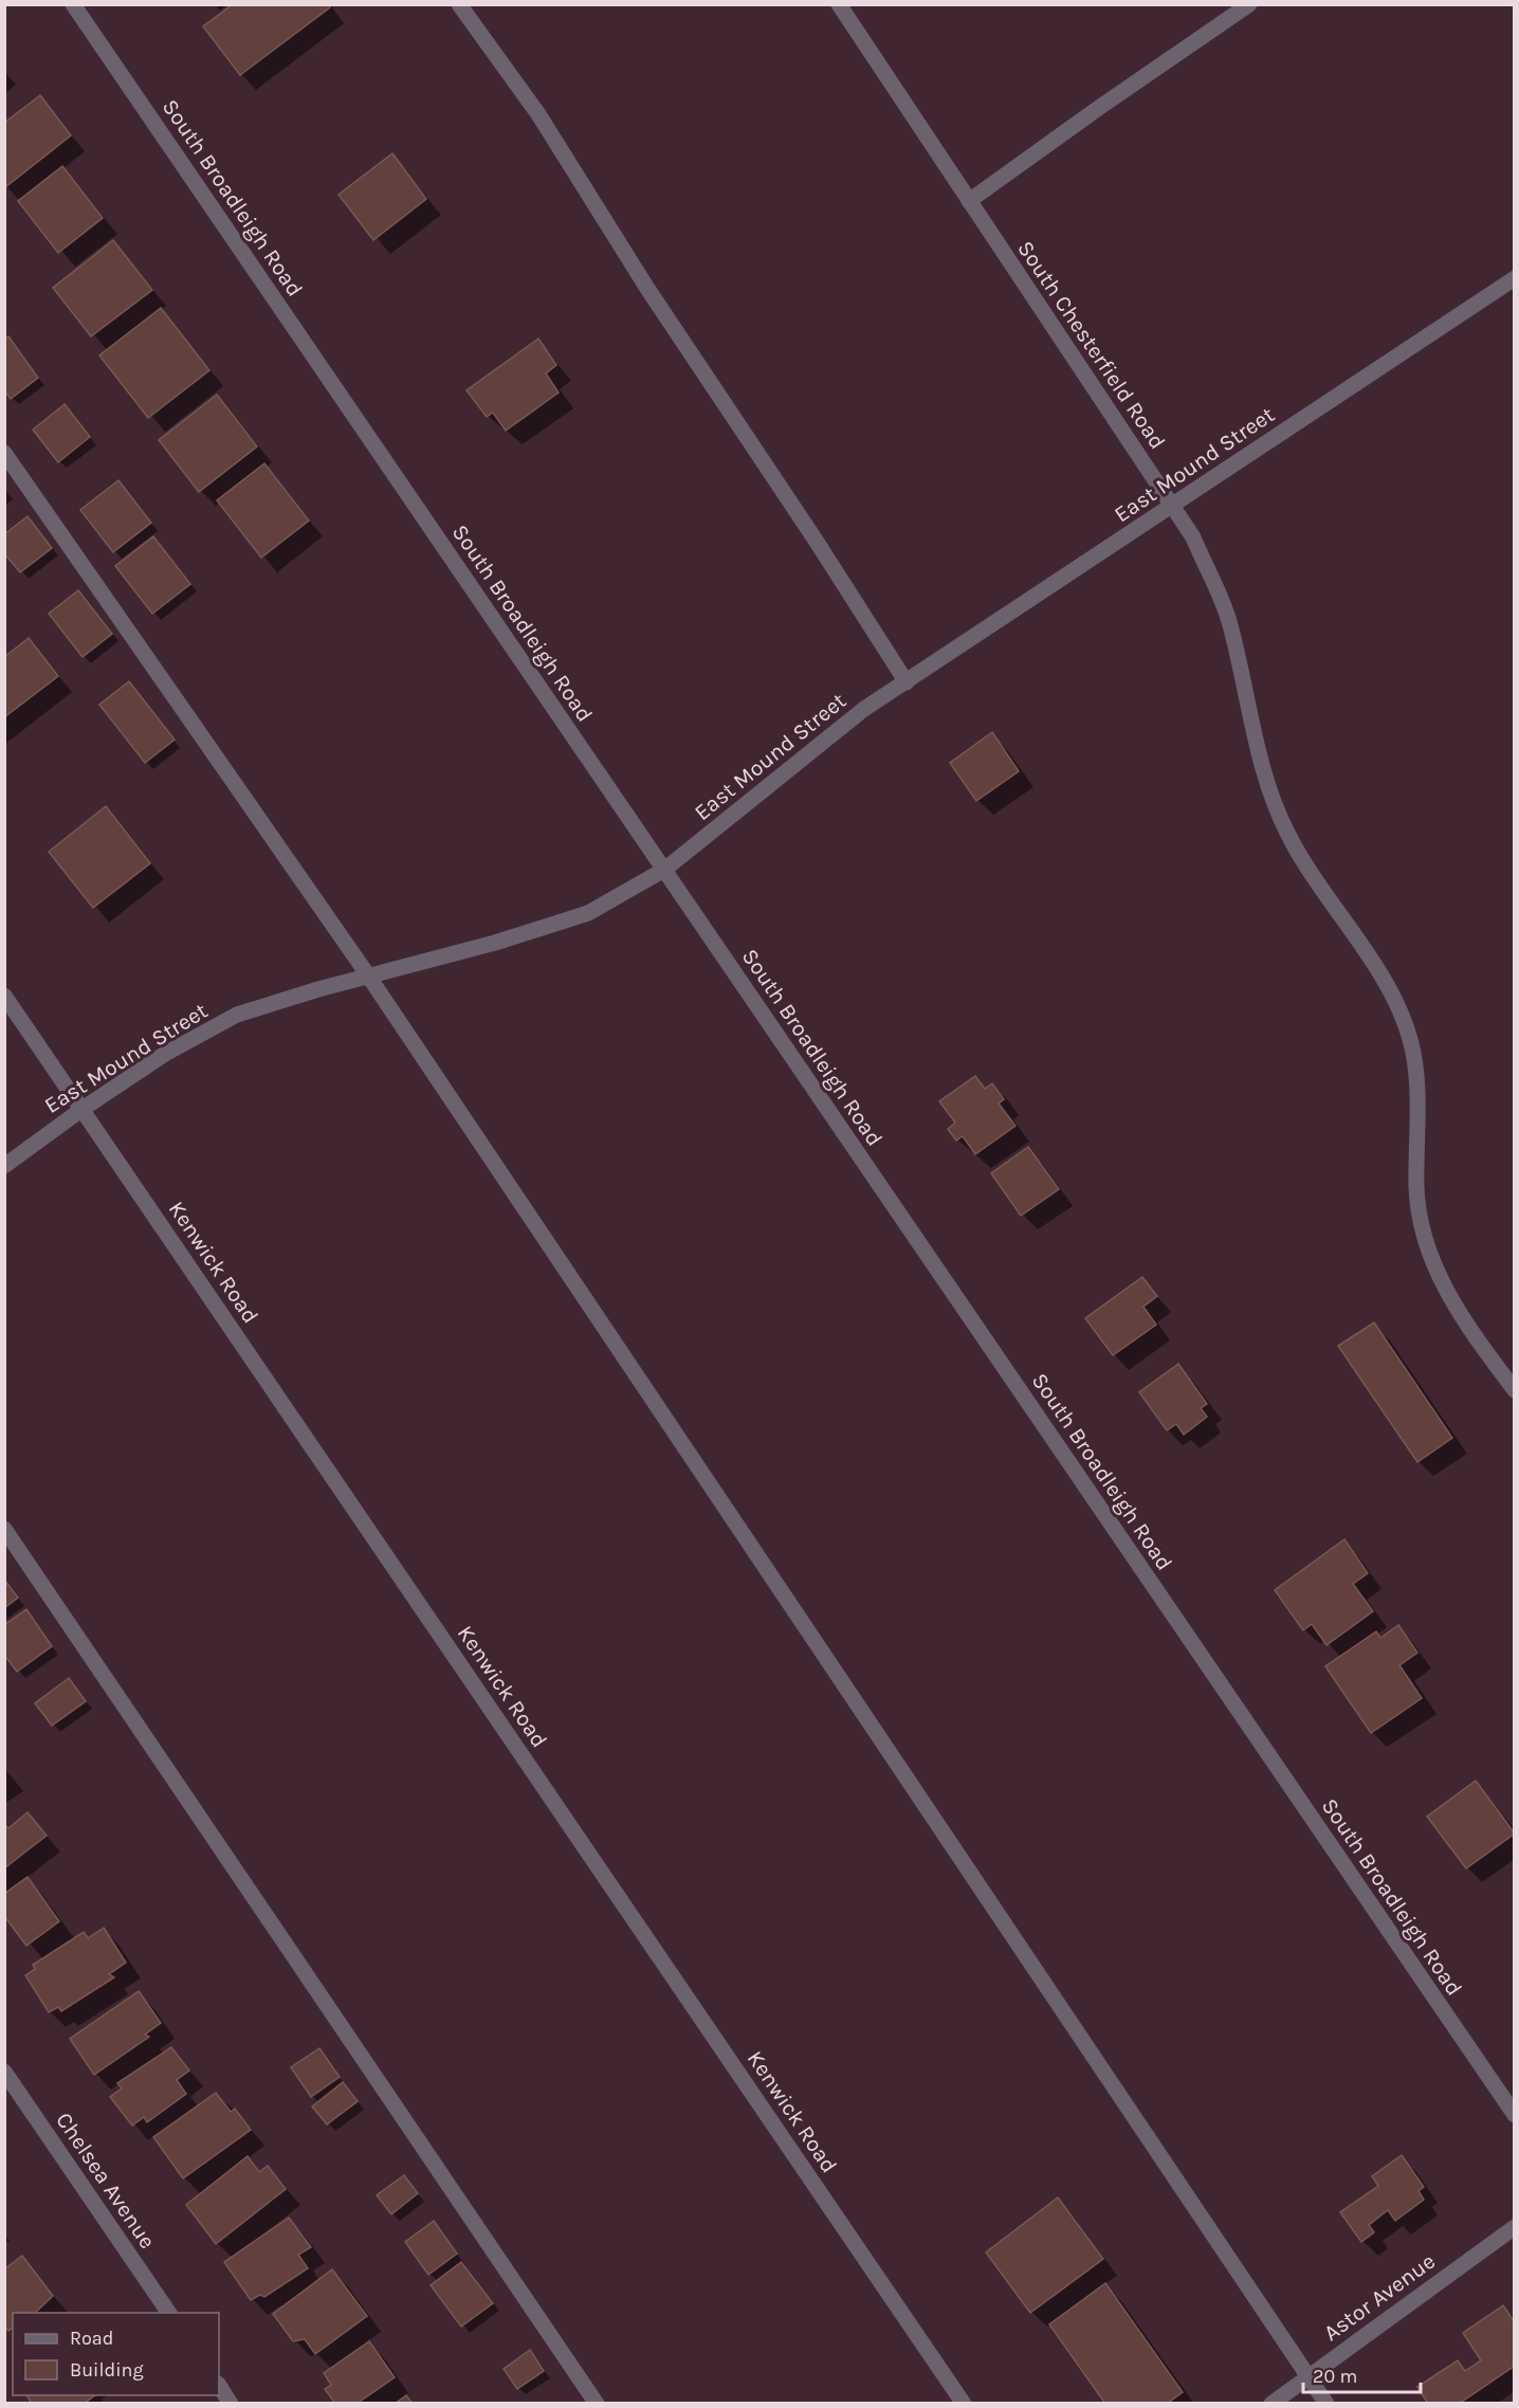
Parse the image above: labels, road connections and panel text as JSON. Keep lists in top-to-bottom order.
{
  "streets": {
    "street": [
      "South Broadleigh Road",
      "South Chesterfield Road",
      "East Mound Street",
      "Kenwick Road",
      "Chelsea Avenue",
      "Astor Avenue"
    ]
  },
  "crossings": [
    ["South Broadleigh Road", "East Mound Street"],
    ["South Chesterfield Road", "East Mound Street"],
    ["East Mound Street", "Kenwick Road"]
  ],
  "legend": ["Road", "Building"],
  "scale_bar": "20 m"
}
